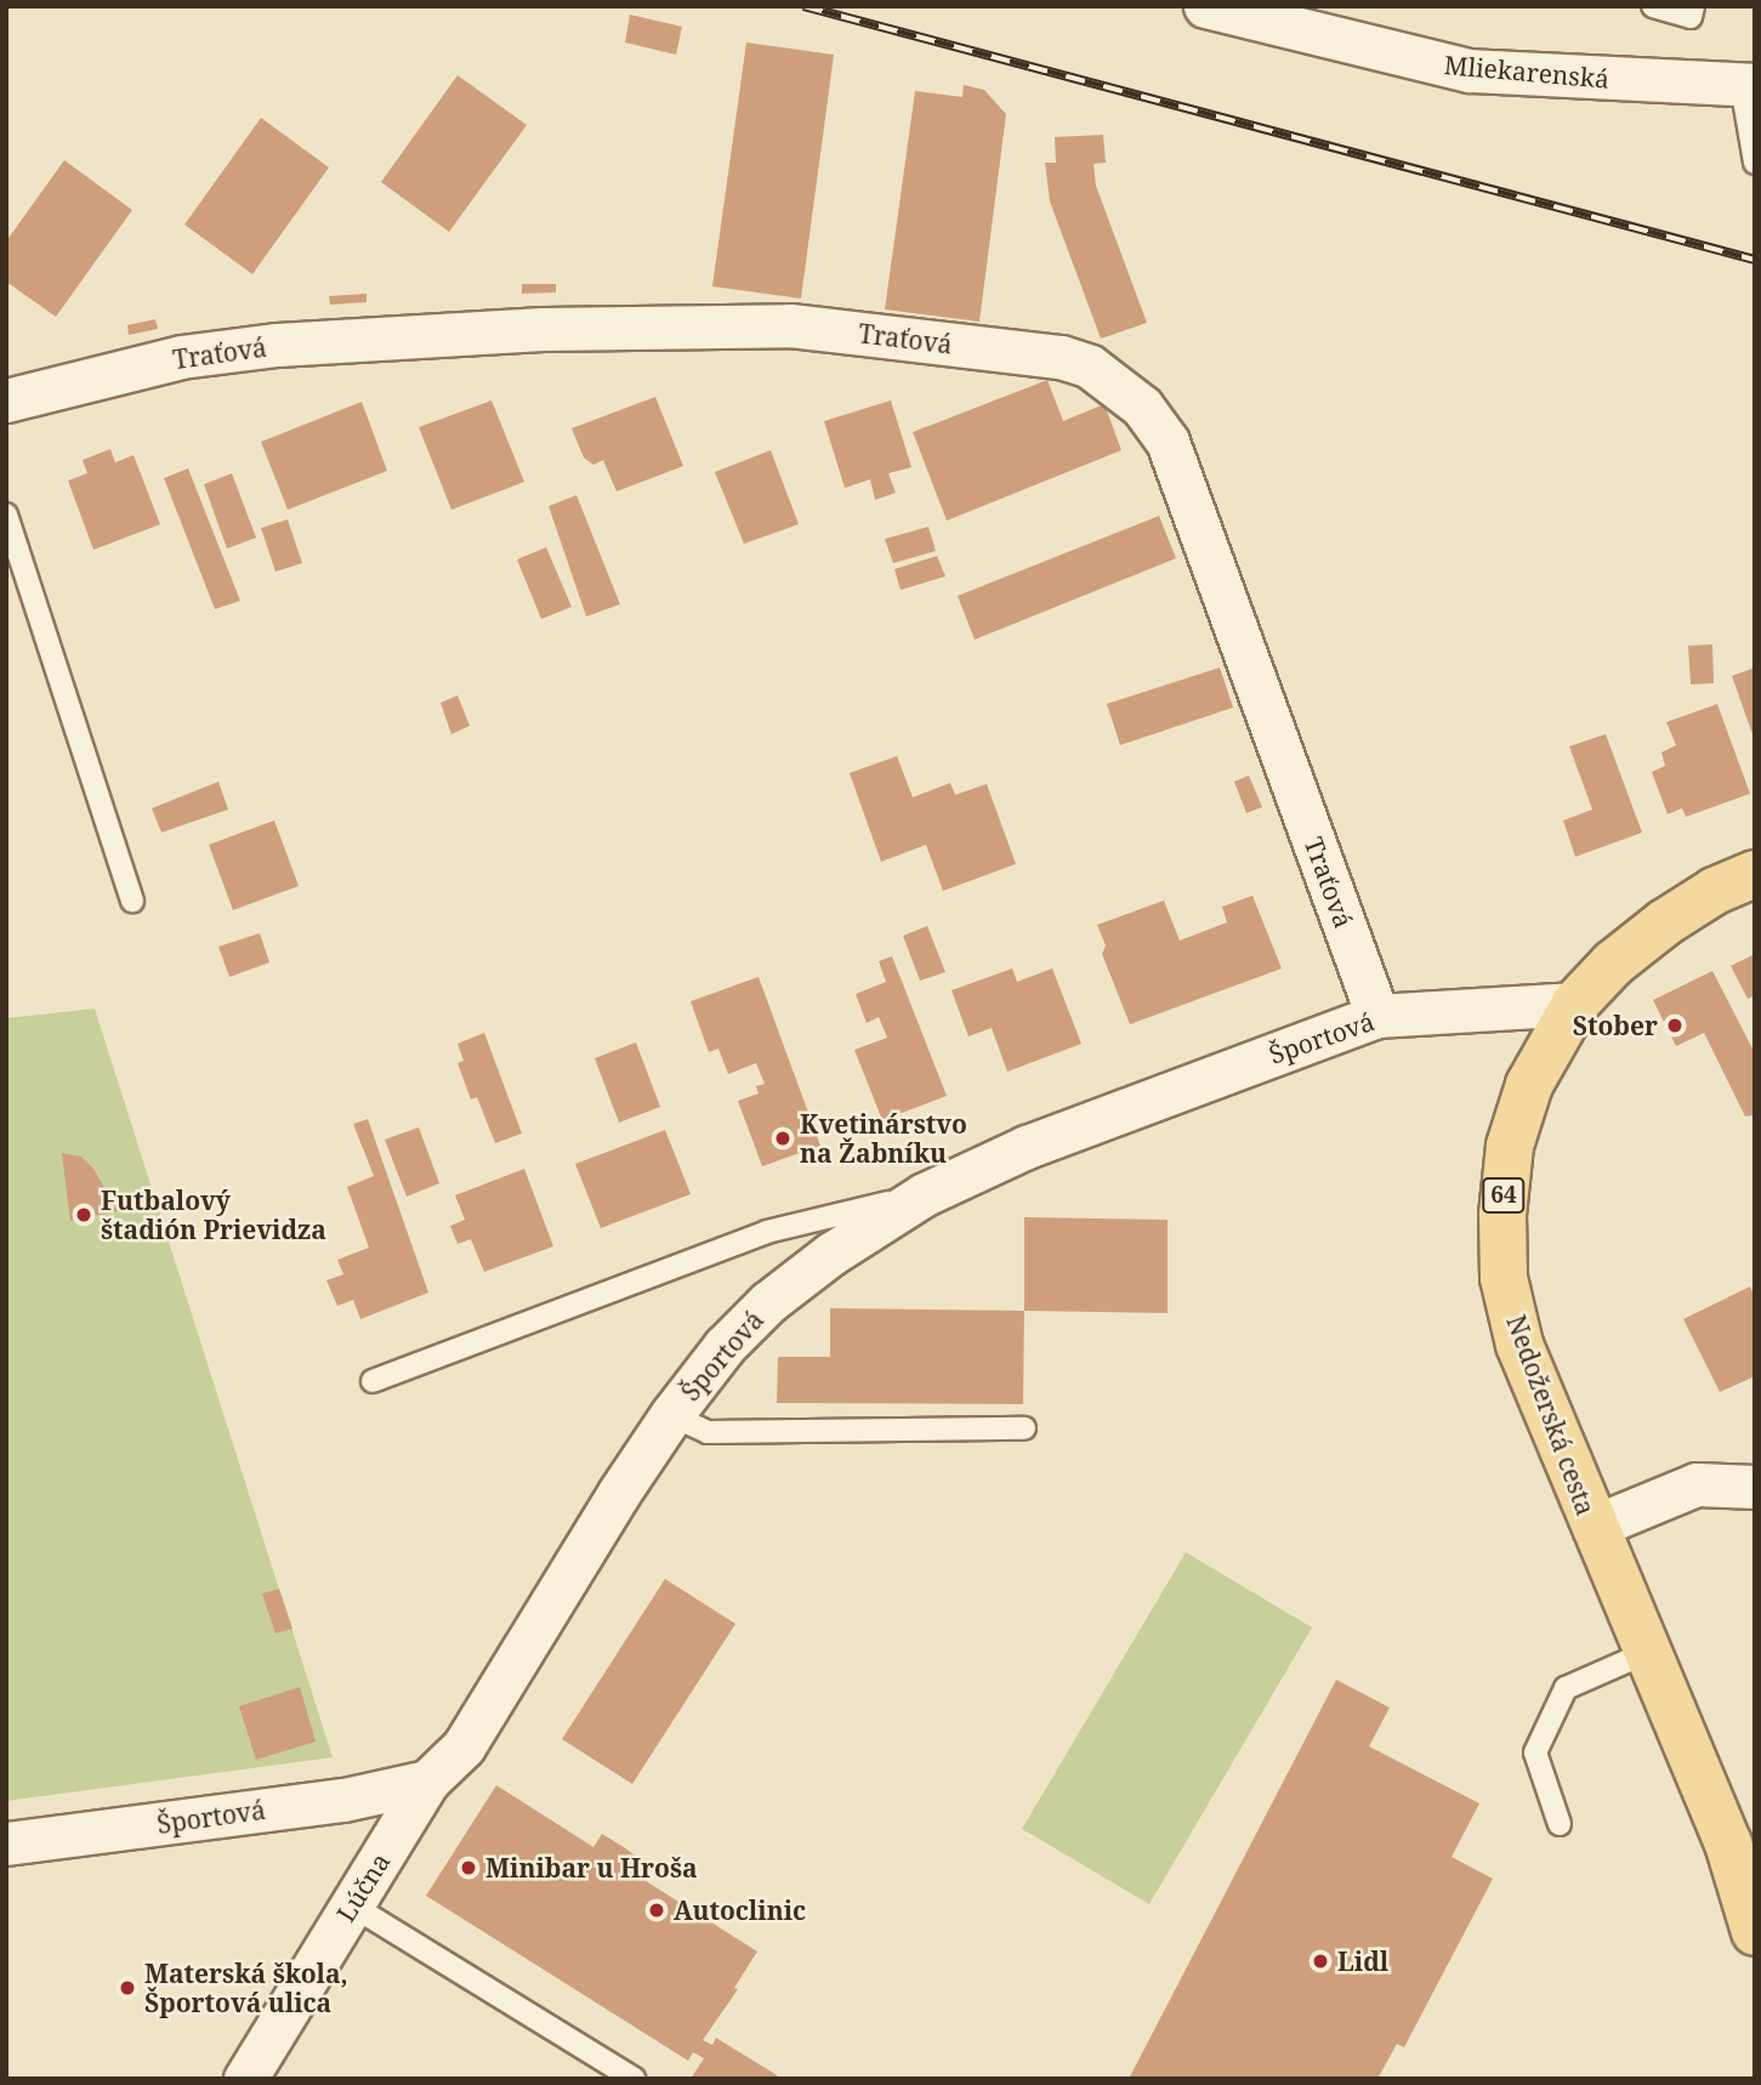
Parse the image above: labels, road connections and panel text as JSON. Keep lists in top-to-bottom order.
{
  "streets": {
    "main road": ["64", "Nedožerská cesta"],
    "street": [
      "Mliekarenská",
      "Traťová",
      "Športová",
      "Lúčna"
    ]
  },
  "crossings": [
    ["Traťová", "Športová"],
    ["Športová", "Nedožerská cesta"],
    ["Športová", "Lúčna"]
  ],
  "places": [
    "Stober",
    "Kvetinárstvo na Žabníku",
    "Futbalový štadión Prievidza",
    "Minibar u Hroša",
    "Autoclinic",
    "Lidl",
    "Materská škola, Športová ulica"
  ]
}
